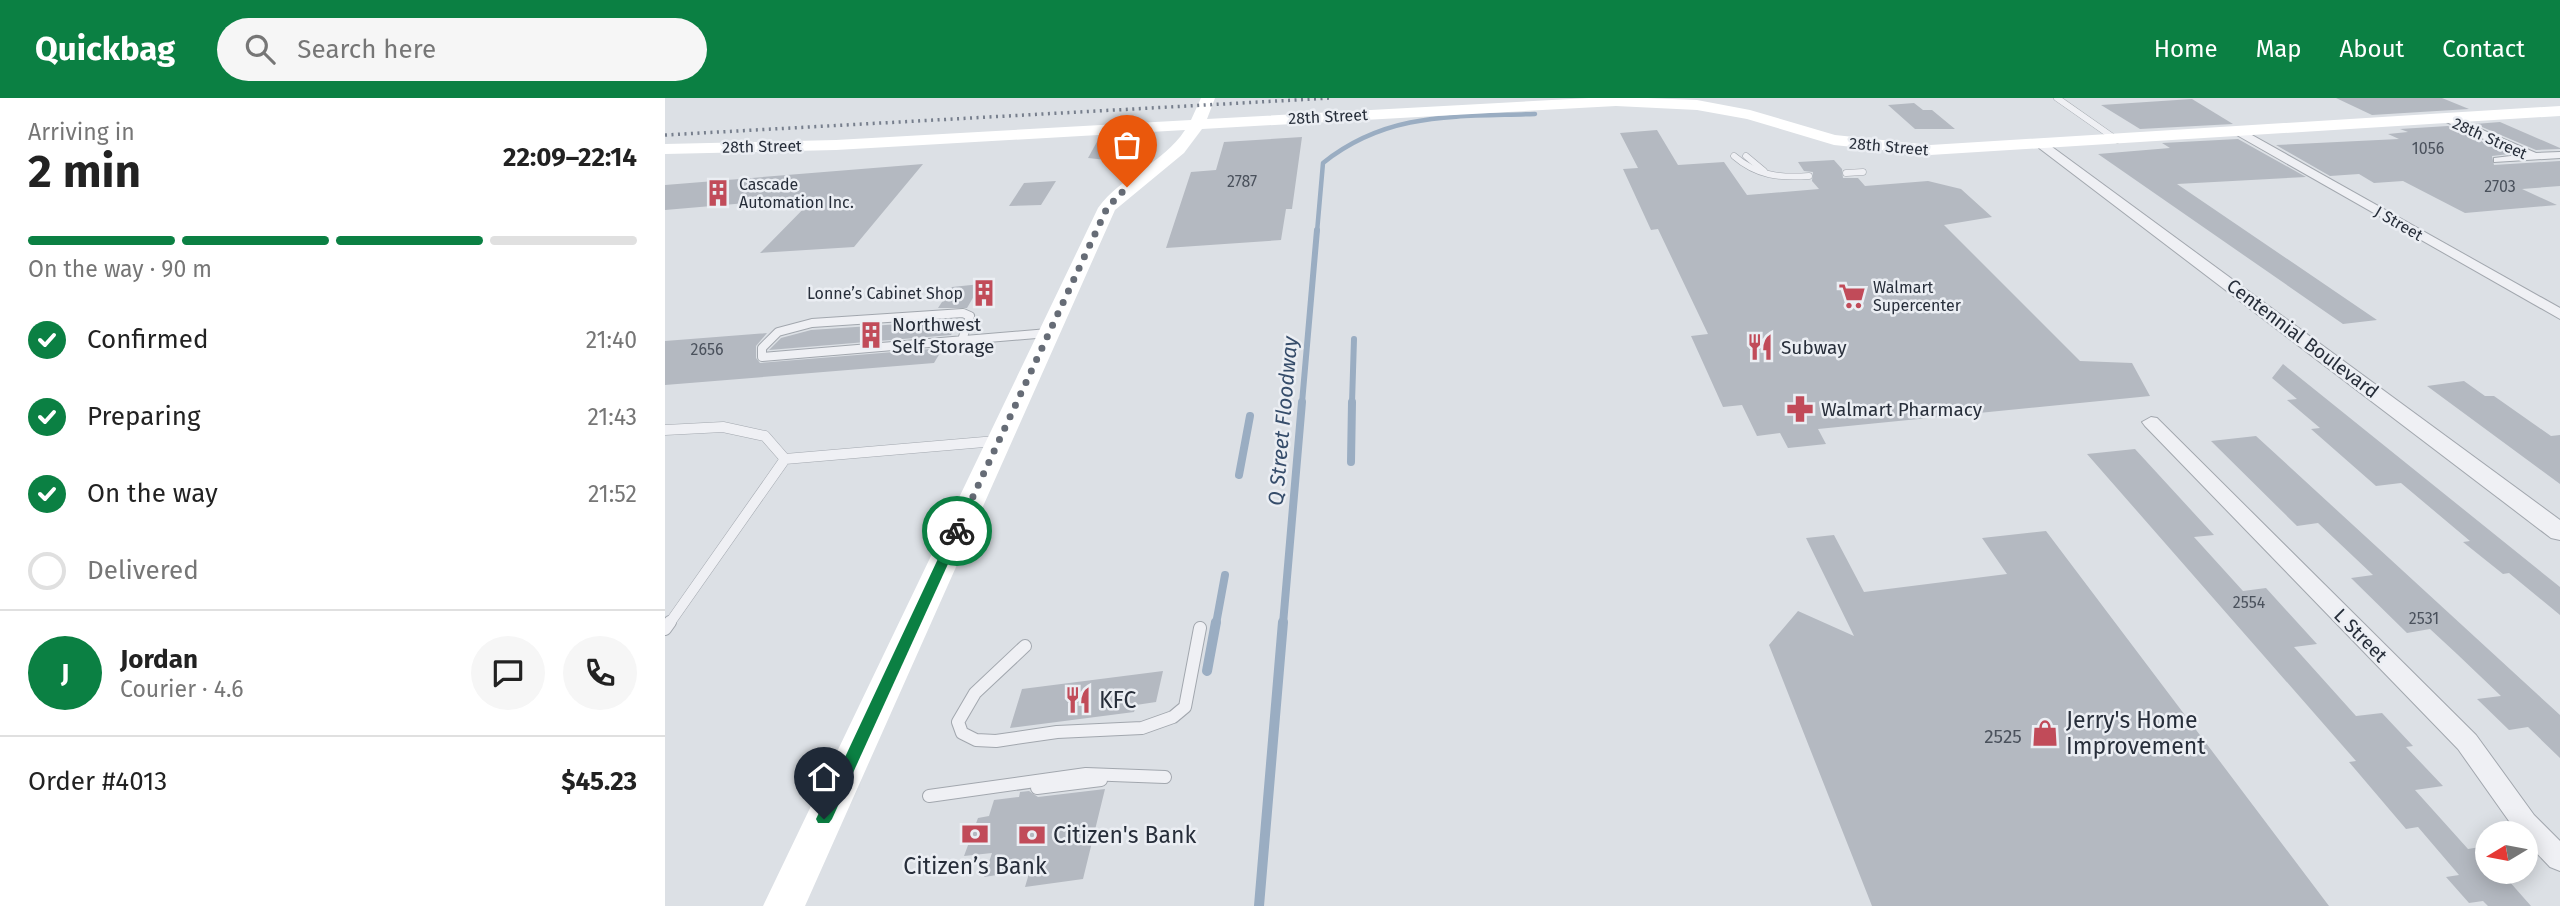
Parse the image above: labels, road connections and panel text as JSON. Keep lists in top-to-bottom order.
{
  "streets": {
    "main road": ["28th Street"],
    "street": ["J Street", "Centennial Boulevard", "L Street"]
  },
  "crossings": [
    ["28th Street", "J Street"],
    ["28th Street", "Centennial Boulevard"]
  ],
  "water": ["Q Street Floodway"],
  "places": {
    "building": ["Cascade Automation Inc.", "Lonne’s Cabinet Shop", "Northwest Self Storage"],
    "supermarket": ["Walmart Supercenter"],
    "restaurant": ["Subway", "KFC"],
    "pharmacy": ["Walmart Pharmacy"],
    "shop": ["Jerry's Home Improvement"],
    "bank": ["Citizen’s Bank", "Citizen's Bank"]
  },
  "house_numbers": [
    "1056",
    "2787",
    "2703",
    "2656",
    "2554",
    "2531",
    "2525"
  ],
  "north": "left",
  "page": {
    "header": "Quickbag",
    "search": "Search here",
    "nav": [
      "Home",
      "Map",
      "About",
      "Contact"
    ],
    "heading": ["2 min", "Arriving in", "22:09–22:14"],
    "panel": [
      "Jordan",
      "Courier · 4.6",
      "Order #4013",
      "$45.23"
    ],
    "bar": "On the way · 90 m",
    "list": [
      ["Confirmed", "21:40"],
      ["Preparing", "21:43"],
      ["On the way", "21:52"],
      "Delivered"
    ],
    "round": "J"
  }
}
